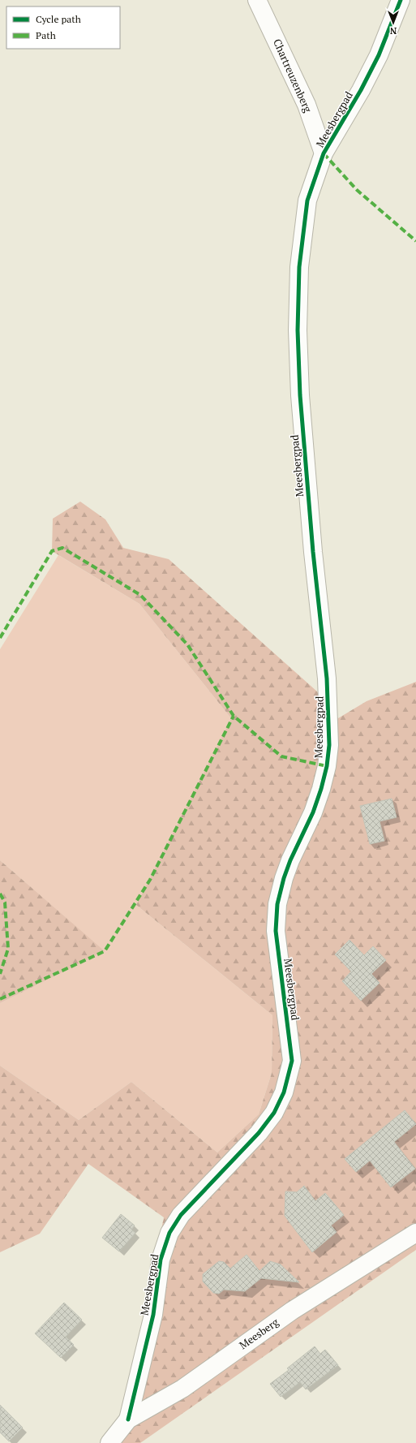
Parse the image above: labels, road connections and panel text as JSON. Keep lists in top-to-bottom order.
{
  "streets": {
    "street": ["Chartreuzenberg", "Meesbergpad", "Meesberg"]
  },
  "crossings": [
    ["Chartreuzenberg", "Meesbergpad"],
    ["Meesbergpad", "Meesberg"]
  ],
  "legend": ["Cycle path", "Path"],
  "north": "bottom"
}
